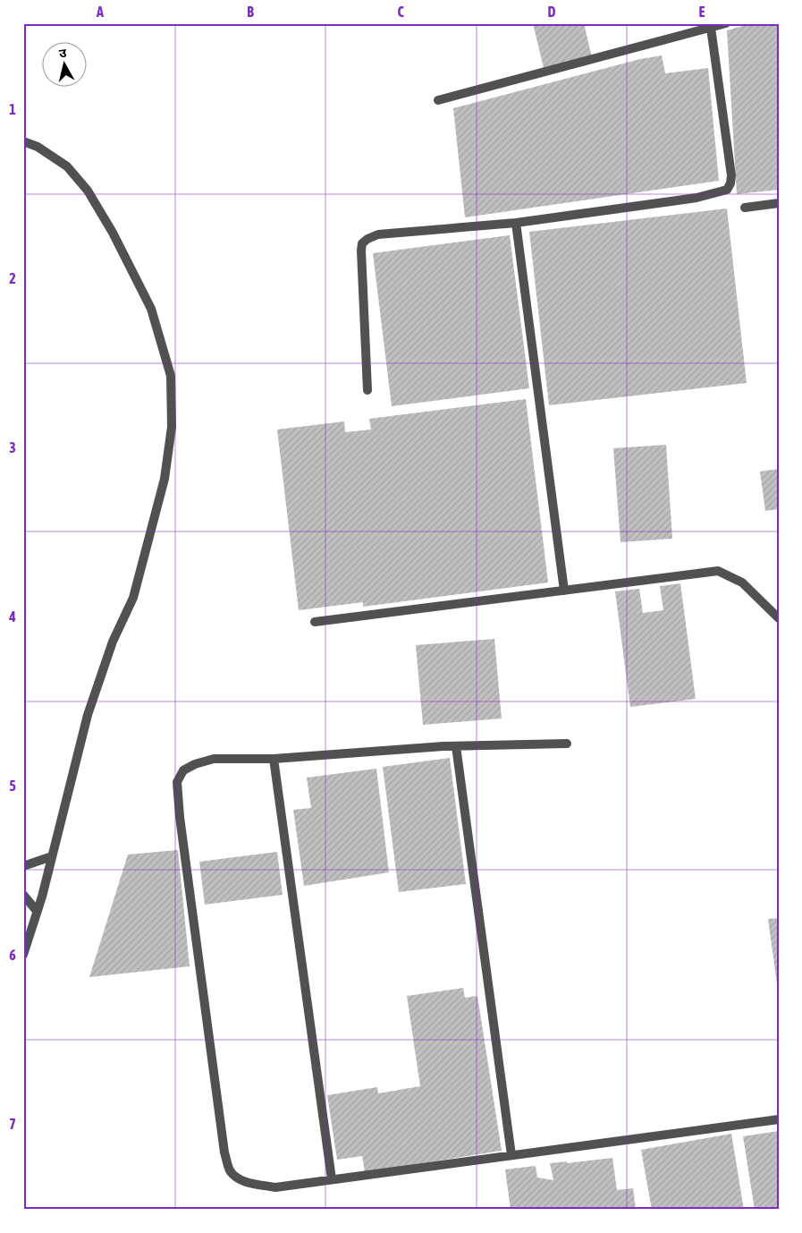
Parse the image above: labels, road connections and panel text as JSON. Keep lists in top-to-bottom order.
{
  "north": "top",
  "grid": {
    "columns": [
      "A",
      "B",
      "C",
      "D",
      "E"
    ],
    "rows": [
      "1",
      "2",
      "3",
      "4",
      "5",
      "6",
      "7"
    ]
  }
}
